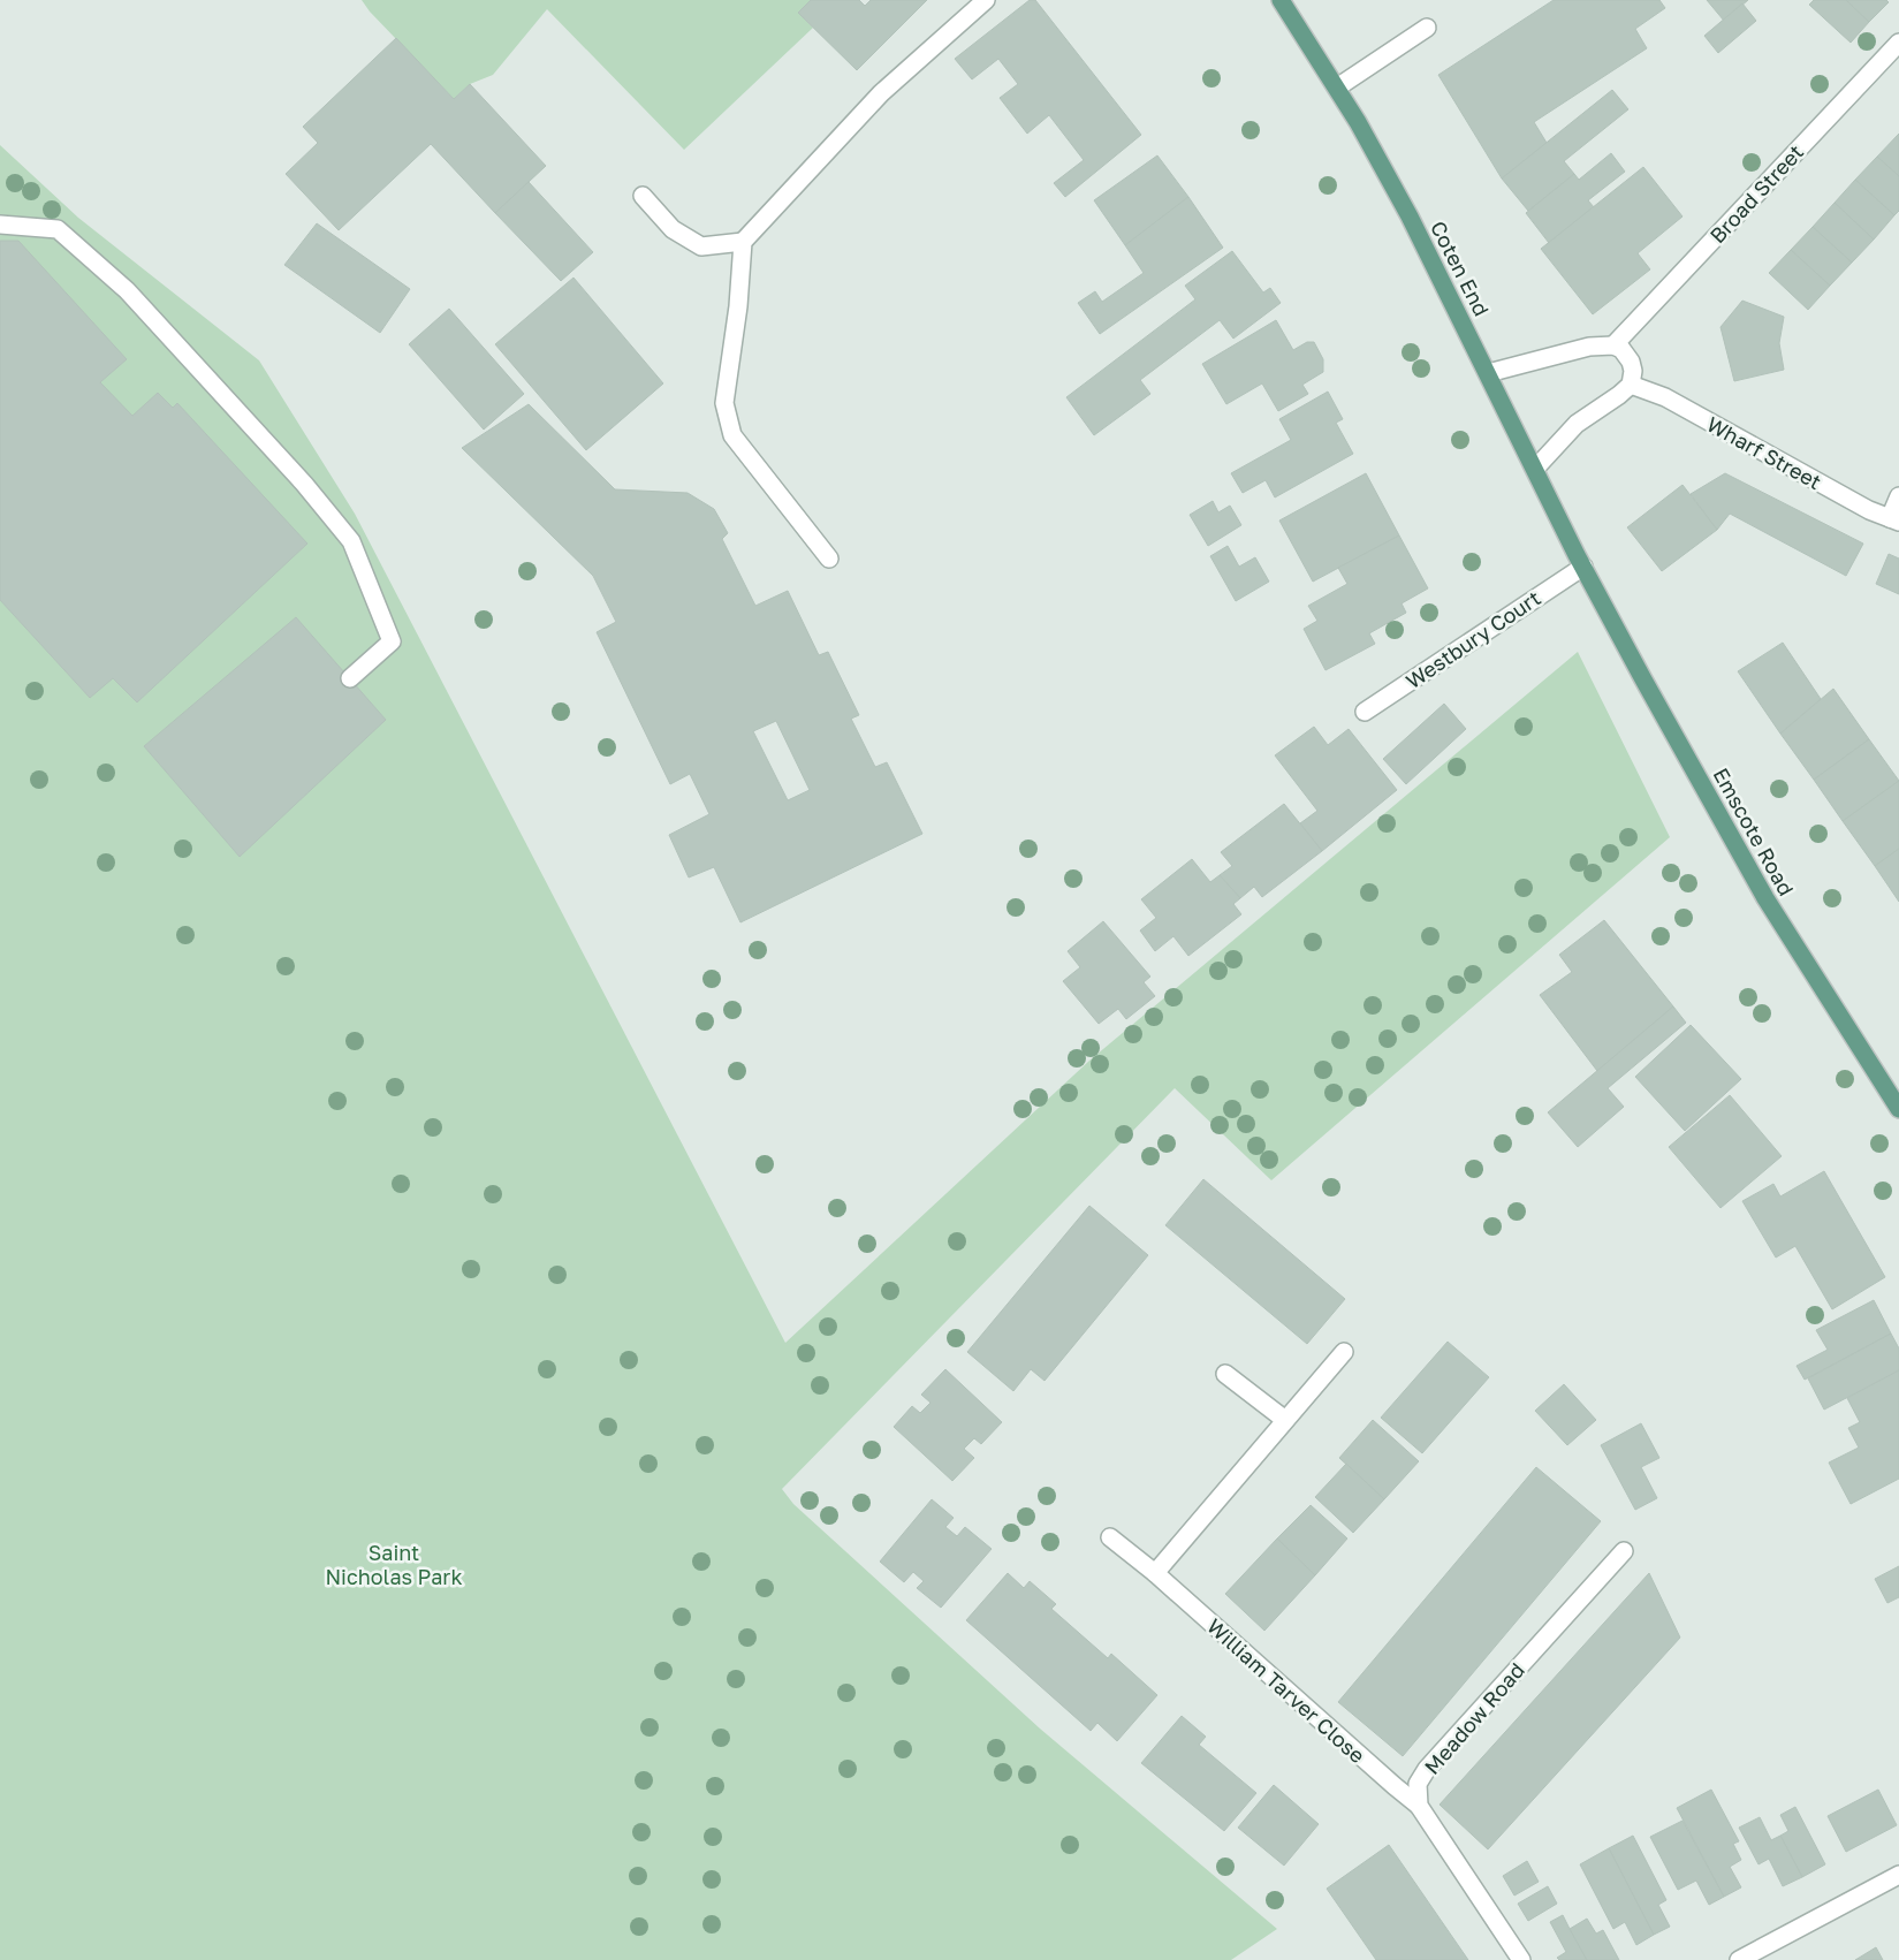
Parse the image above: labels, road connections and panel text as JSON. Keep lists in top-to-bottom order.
{
  "streets": {
    "main road": ["Coten End", "Emscote Road"],
    "street": [
      "Broad Street",
      "Wharf Street",
      "Westbury Court",
      "William Tarver Close",
      "Meadow Road"
    ]
  },
  "crossings": [
    ["Coten End", "Westbury Court"],
    ["Coten End", "Emscote Road"],
    ["Westbury Court", "Emscote Road"],
    ["William Tarver Close", "Meadow Road"]
  ],
  "parks": ["Saint Nicholas Park"]
}
